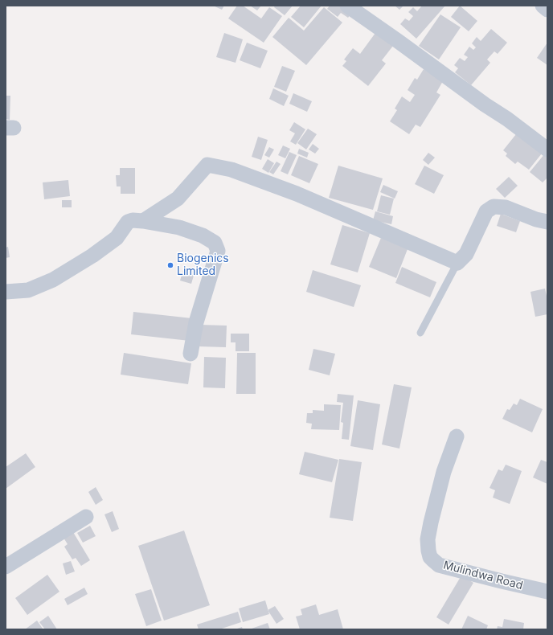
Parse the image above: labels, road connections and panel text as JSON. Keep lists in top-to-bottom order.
{
  "streets": {
    "street": ["Mulindwa Road"]
  },
  "places": ["Biogenics Limited"]
}
